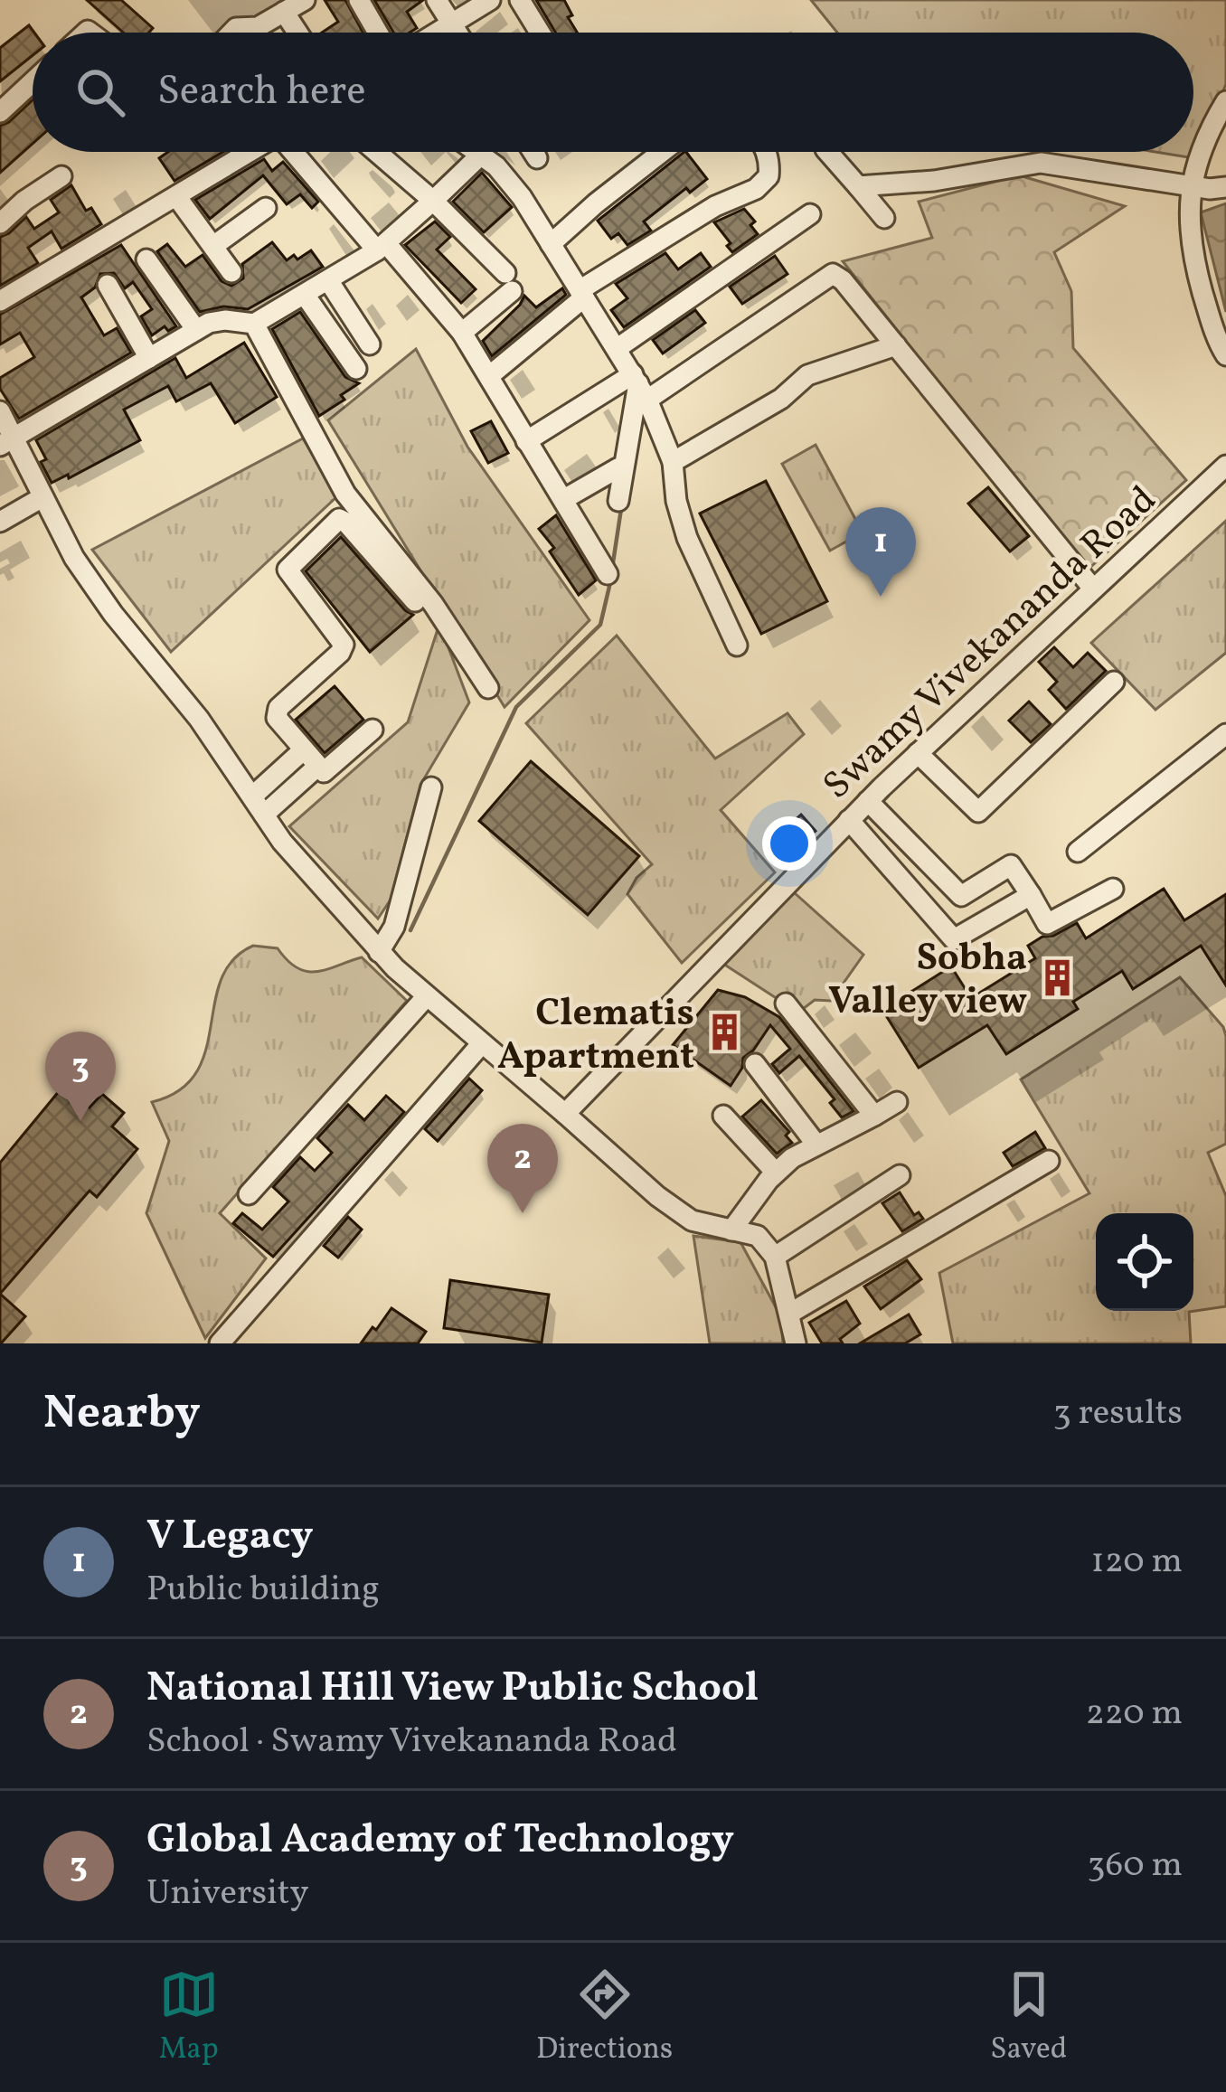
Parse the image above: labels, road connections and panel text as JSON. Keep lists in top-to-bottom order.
{
  "streets": {
    "street": ["Swamy Vivekananda Road"]
  },
  "places": {
    "building": ["Sobha Valley view", "Clematis Apartment"]
  },
  "page": {
    "search": "Search here",
    "pins": ["1", "3", "2"],
    "heading": ["Nearby", "3 results"],
    "list": [
      {
        "mark": "1",
        "name": "V Legacy",
        "note": "Public building",
        "value": "120 m"
      },
      {
        "mark": "2",
        "name": "National Hill View Public School",
        "note": "School · Swamy Vivekananda Road",
        "value": "220 m"
      },
      {
        "mark": "3",
        "name": "Global Academy of Technology",
        "note": "University",
        "value": "360 m"
      }
    ],
    "nav": ["Map", "Directions", "Saved"]
  }
}
